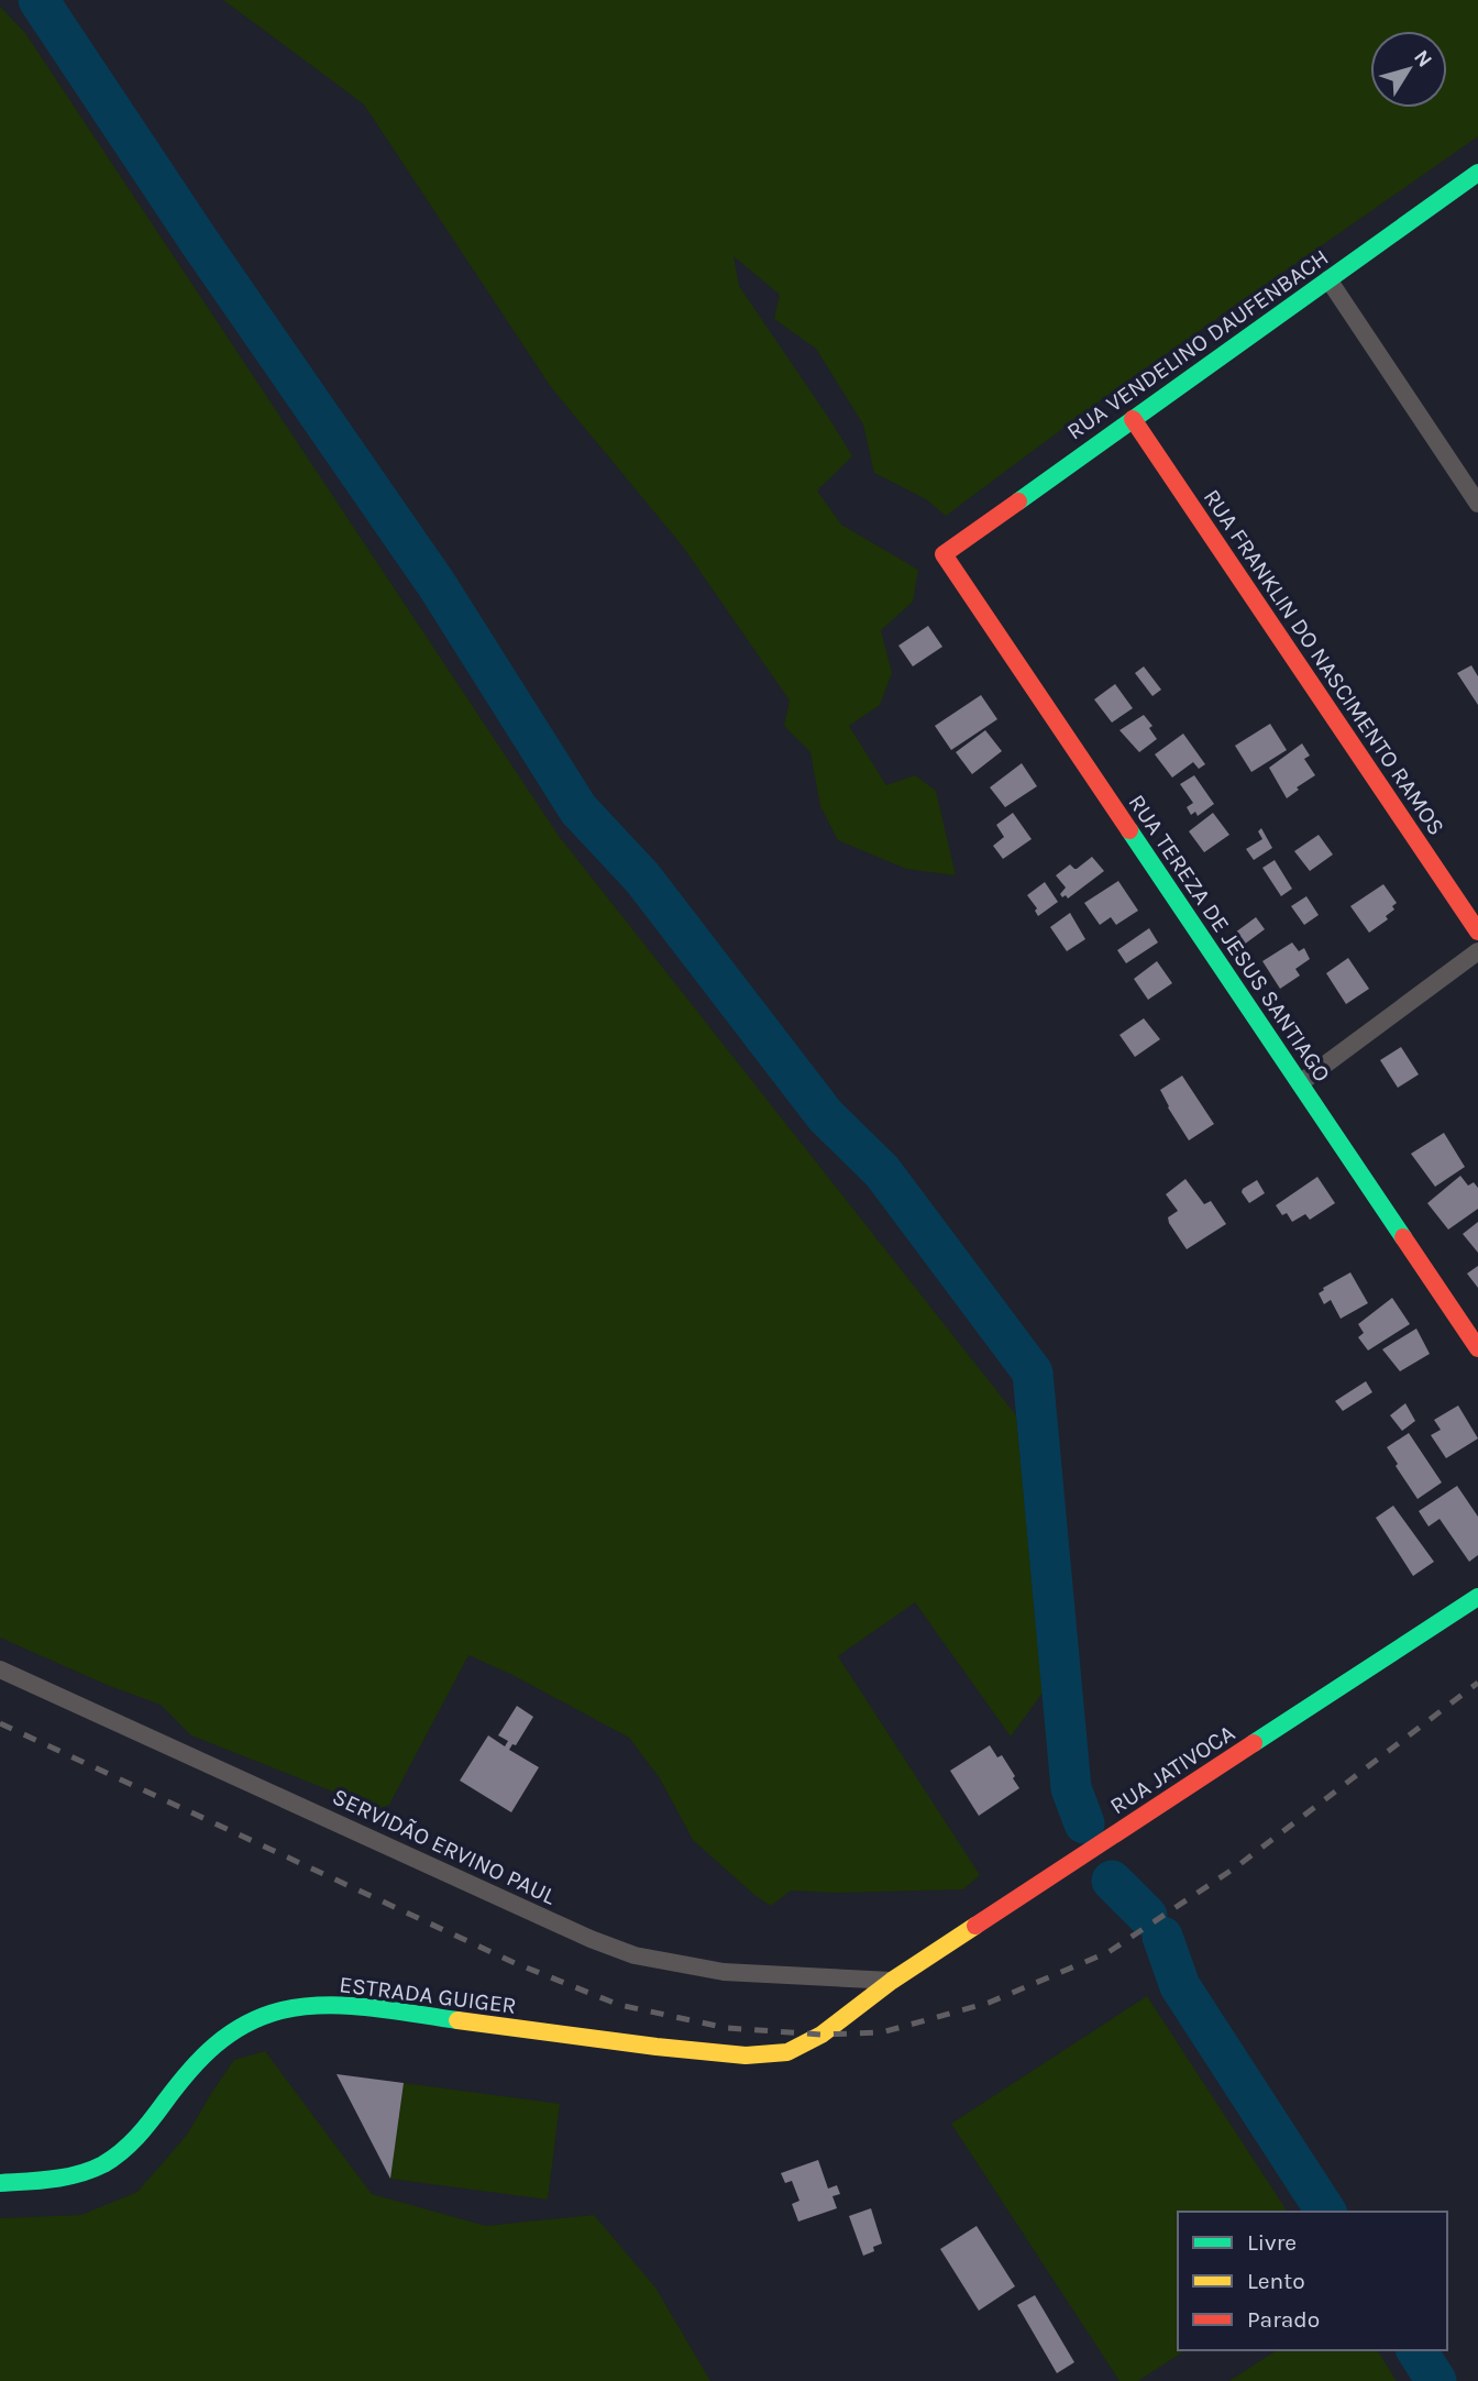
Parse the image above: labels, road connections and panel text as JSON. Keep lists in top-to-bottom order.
{
  "streets": {
    "street": [
      "RUA VENDELINO DAUFENBACH",
      "RUA FRANKLIN DO NASCIMENTO RAMOS",
      "RUA TEREZA DE JESUS SANTIAGO",
      "RUA JATIVOCA",
      "SERVIDÃO ERVINO PAUL",
      "ESTRADA GUIGER"
    ]
  },
  "crossings": [
    ["RUA VENDELINO DAUFENBACH", "RUA FRANKLIN DO NASCIMENTO RAMOS"],
    ["RUA VENDELINO DAUFENBACH", "RUA TEREZA DE JESUS SANTIAGO"],
    ["RUA JATIVOCA", "SERVIDÃO ERVINO PAUL"],
    ["RUA JATIVOCA", "ESTRADA GUIGER"],
    ["SERVIDÃO ERVINO PAUL", "ESTRADA GUIGER"]
  ],
  "legend": ["Livre", "Lento", "Parado"],
  "north": "top right"
}
